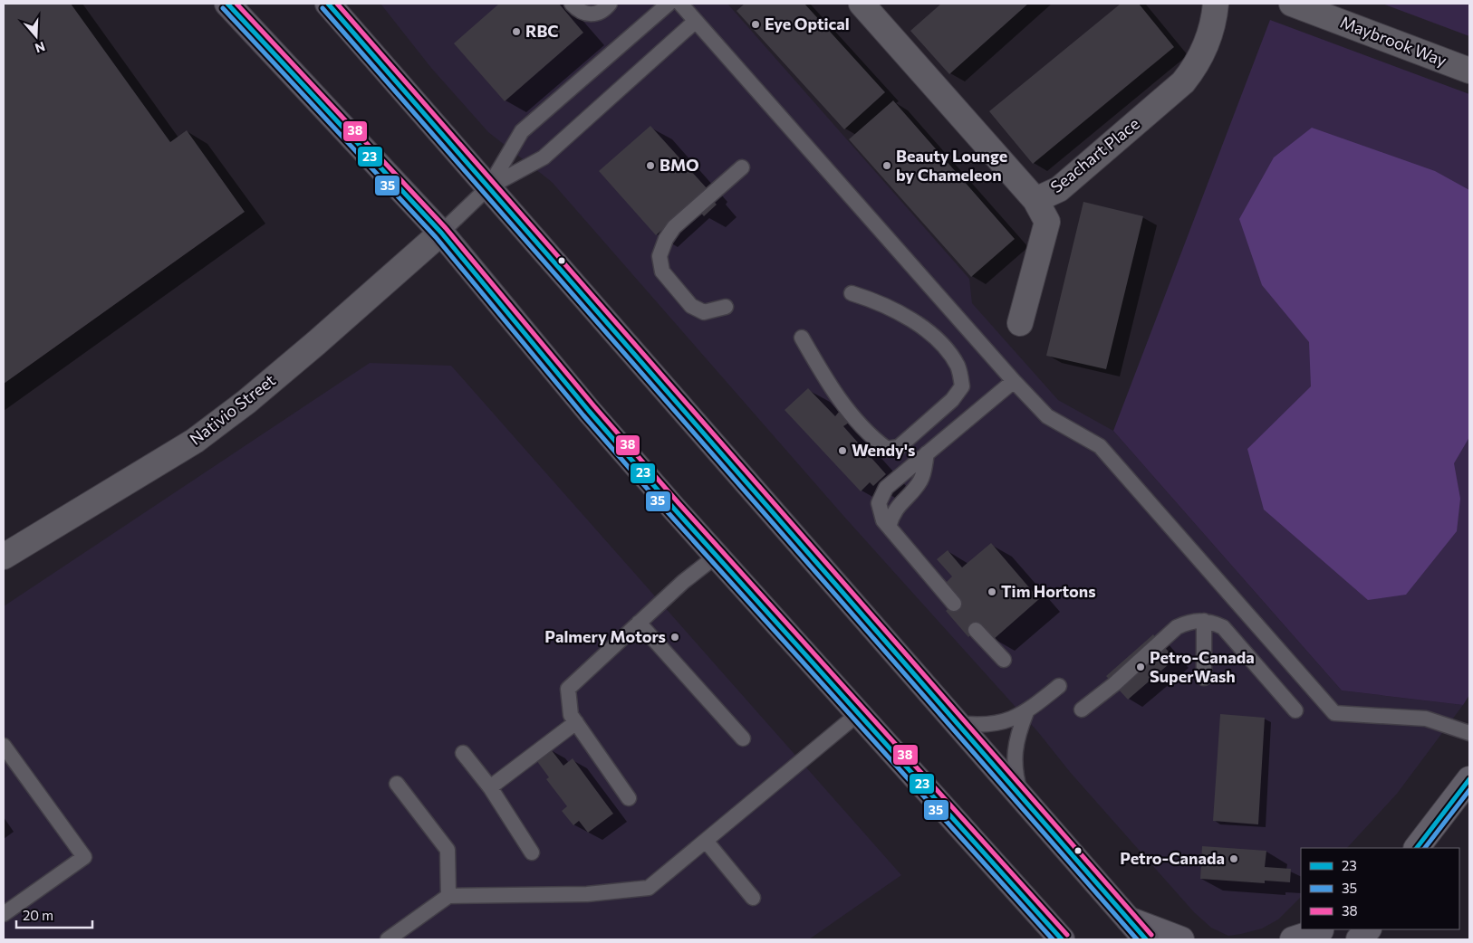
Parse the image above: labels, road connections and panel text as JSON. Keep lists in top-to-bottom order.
{
  "streets": {
    "street": ["Maybrook Way", "Seachart Place", "Nativio Street"]
  },
  "places": [
    "Eye Optical",
    "RBC",
    "BMO",
    "Beauty Lounge by Chameleon",
    "Wendy's",
    "Tim Hortons",
    "Palmery Motors",
    "Petro-Canada SuperWash",
    "Petro-Canada"
  ],
  "lines": ["transit line 23", "transit line 38", "transit line 35"],
  "legend": ["23", "35", "38"],
  "scale_bar": "20 m",
  "north": "bottom"
}
